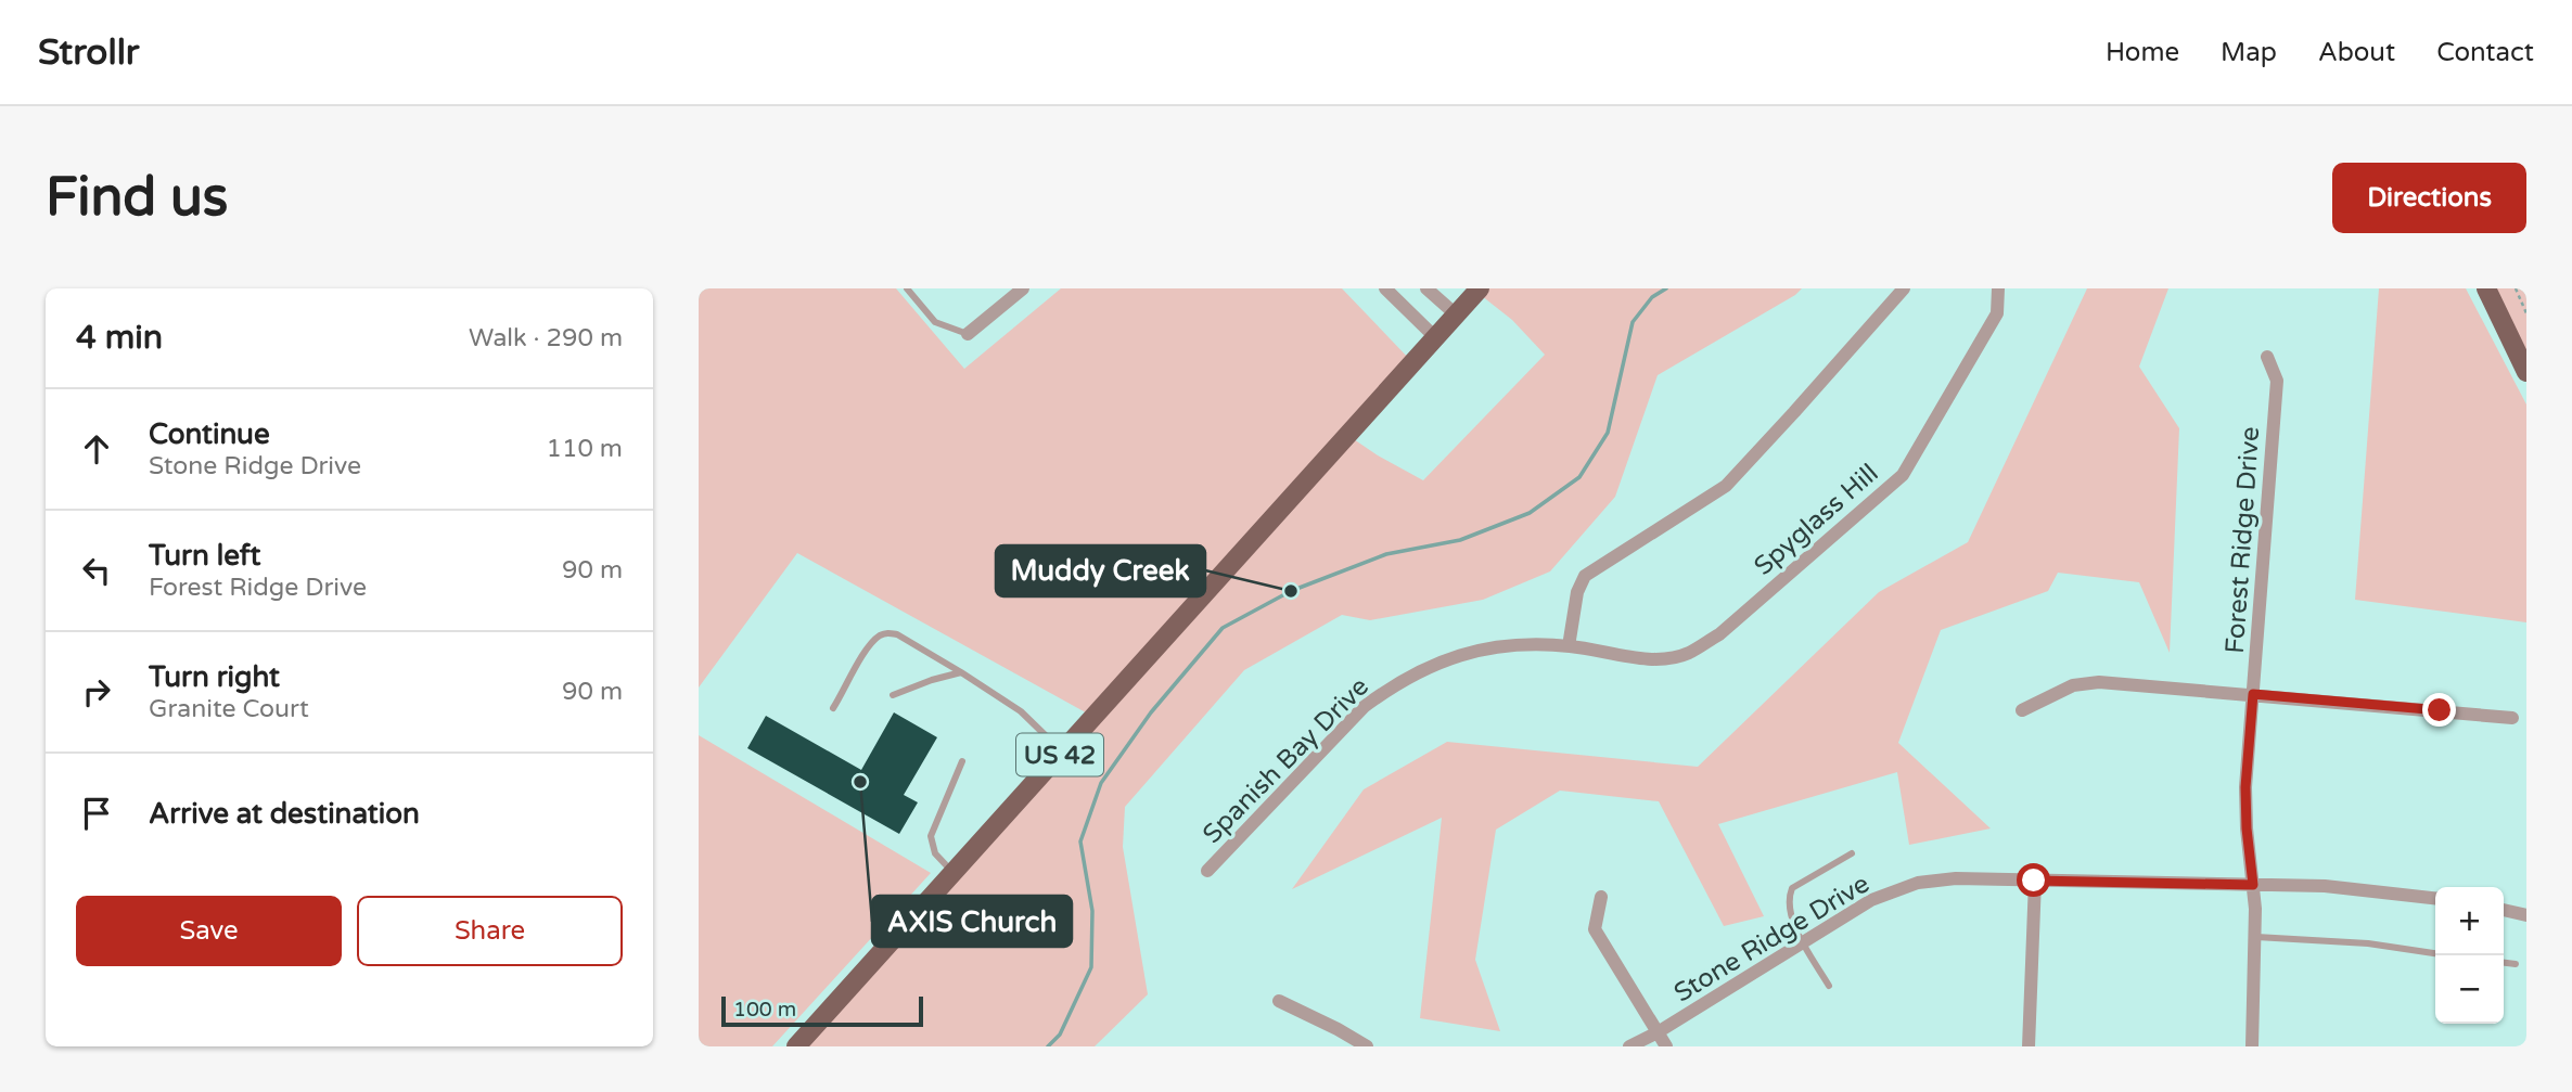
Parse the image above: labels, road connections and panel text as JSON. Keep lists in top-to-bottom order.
{
  "streets": {
    "main road": ["US 42"],
    "street": [
      "Spyglass Hill",
      "Forest Ridge Drive",
      "Spanish Bay Drive",
      "Stone Ridge Drive"
    ]
  },
  "crossings": [
    ["Spyglass Hill", "Spanish Bay Drive"],
    ["Forest Ridge Drive", "Stone Ridge Drive"]
  ],
  "places": ["Muddy Creek", "AXIS Church"],
  "scale_bar": "100 m",
  "page": {
    "header": "Strollr",
    "nav": [
      "Home",
      "Map",
      "About",
      "Contact"
    ],
    "buttons": [
      "Directions",
      ["Save", "Share"]
    ],
    "title": "Find us",
    "heading": ["4 min", "Walk · 290 m"],
    "list": [
      ["Continue", "Stone Ridge Drive", "110 m"],
      ["Turn left", "Forest Ridge Drive", "90 m"],
      ["Turn right", "Granite Court", "90 m"],
      "Arrive at destination"
    ],
    "map_buttons": ["+", "−"],
    "scale": "100 m"
  }
}
